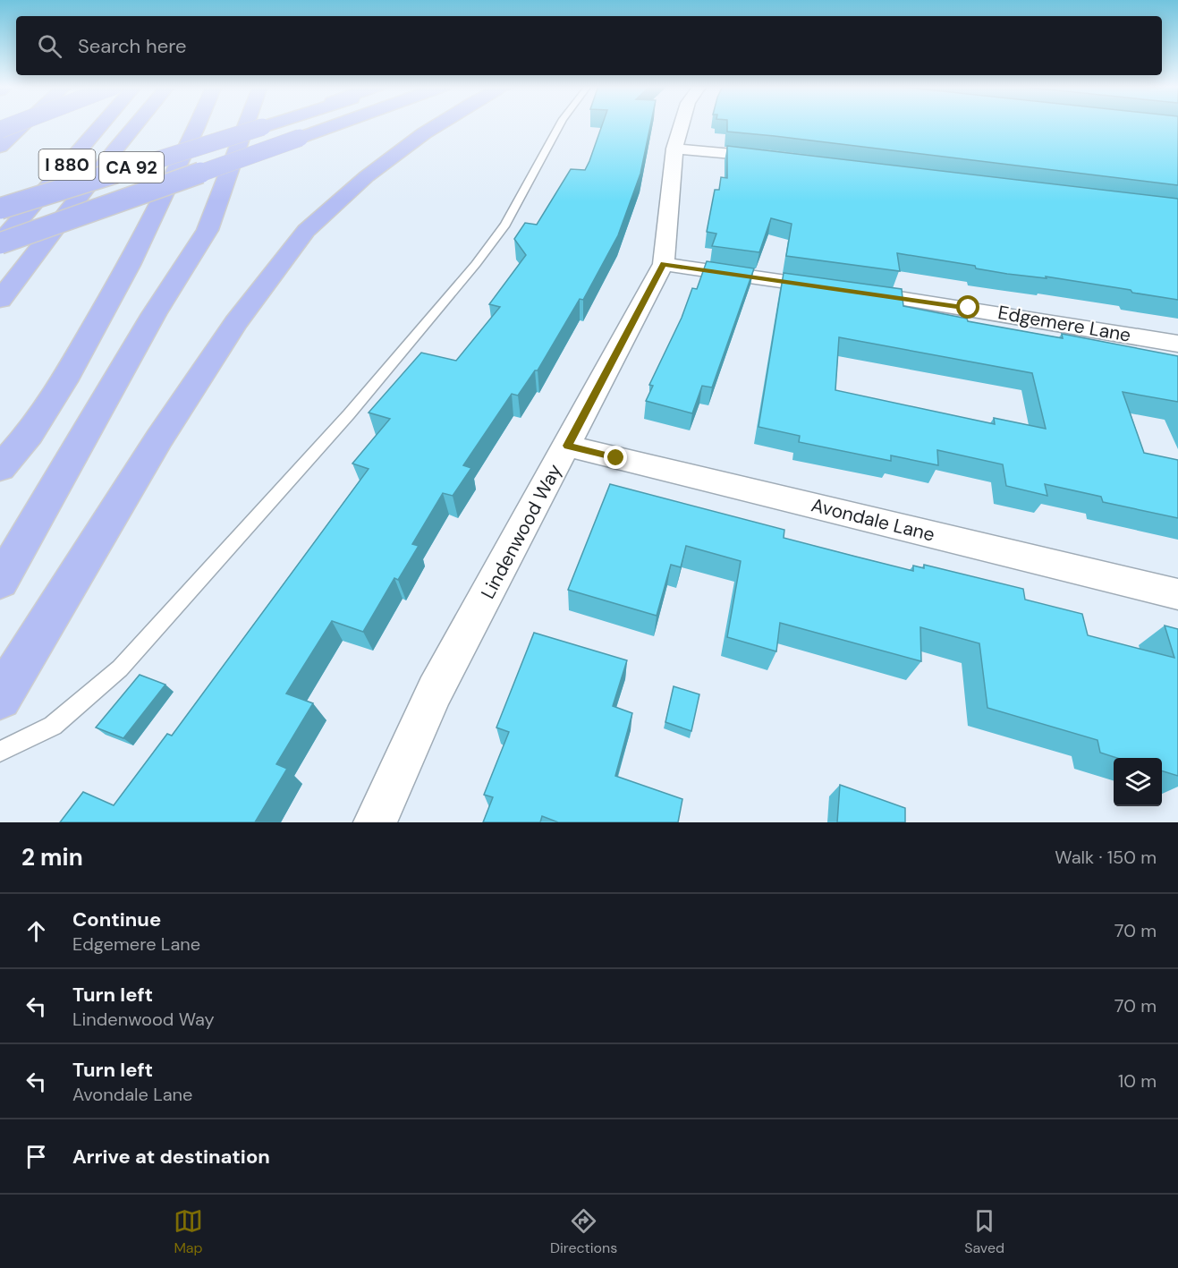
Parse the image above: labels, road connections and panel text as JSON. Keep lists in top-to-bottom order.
{
  "streets": {
    "highway": ["I 880", "CA 92"],
    "street": ["Edgemere Lane", "Avondale Lane", "Lindenwood Way"]
  },
  "crossings": [
    ["I 880", "CA 92"],
    ["Edgemere Lane", "Lindenwood Way"],
    ["Avondale Lane", "Lindenwood Way"]
  ],
  "page": {
    "search": "Search here",
    "heading": ["2 min", "Walk · 150 m"],
    "list": [
      ["Continue", "Edgemere Lane", "70 m"],
      ["Turn left", "Lindenwood Way", "70 m"],
      ["Turn left", "Avondale Lane", "10 m"],
      "Arrive at destination"
    ],
    "nav": ["Map", "Directions", "Saved"]
  }
}
